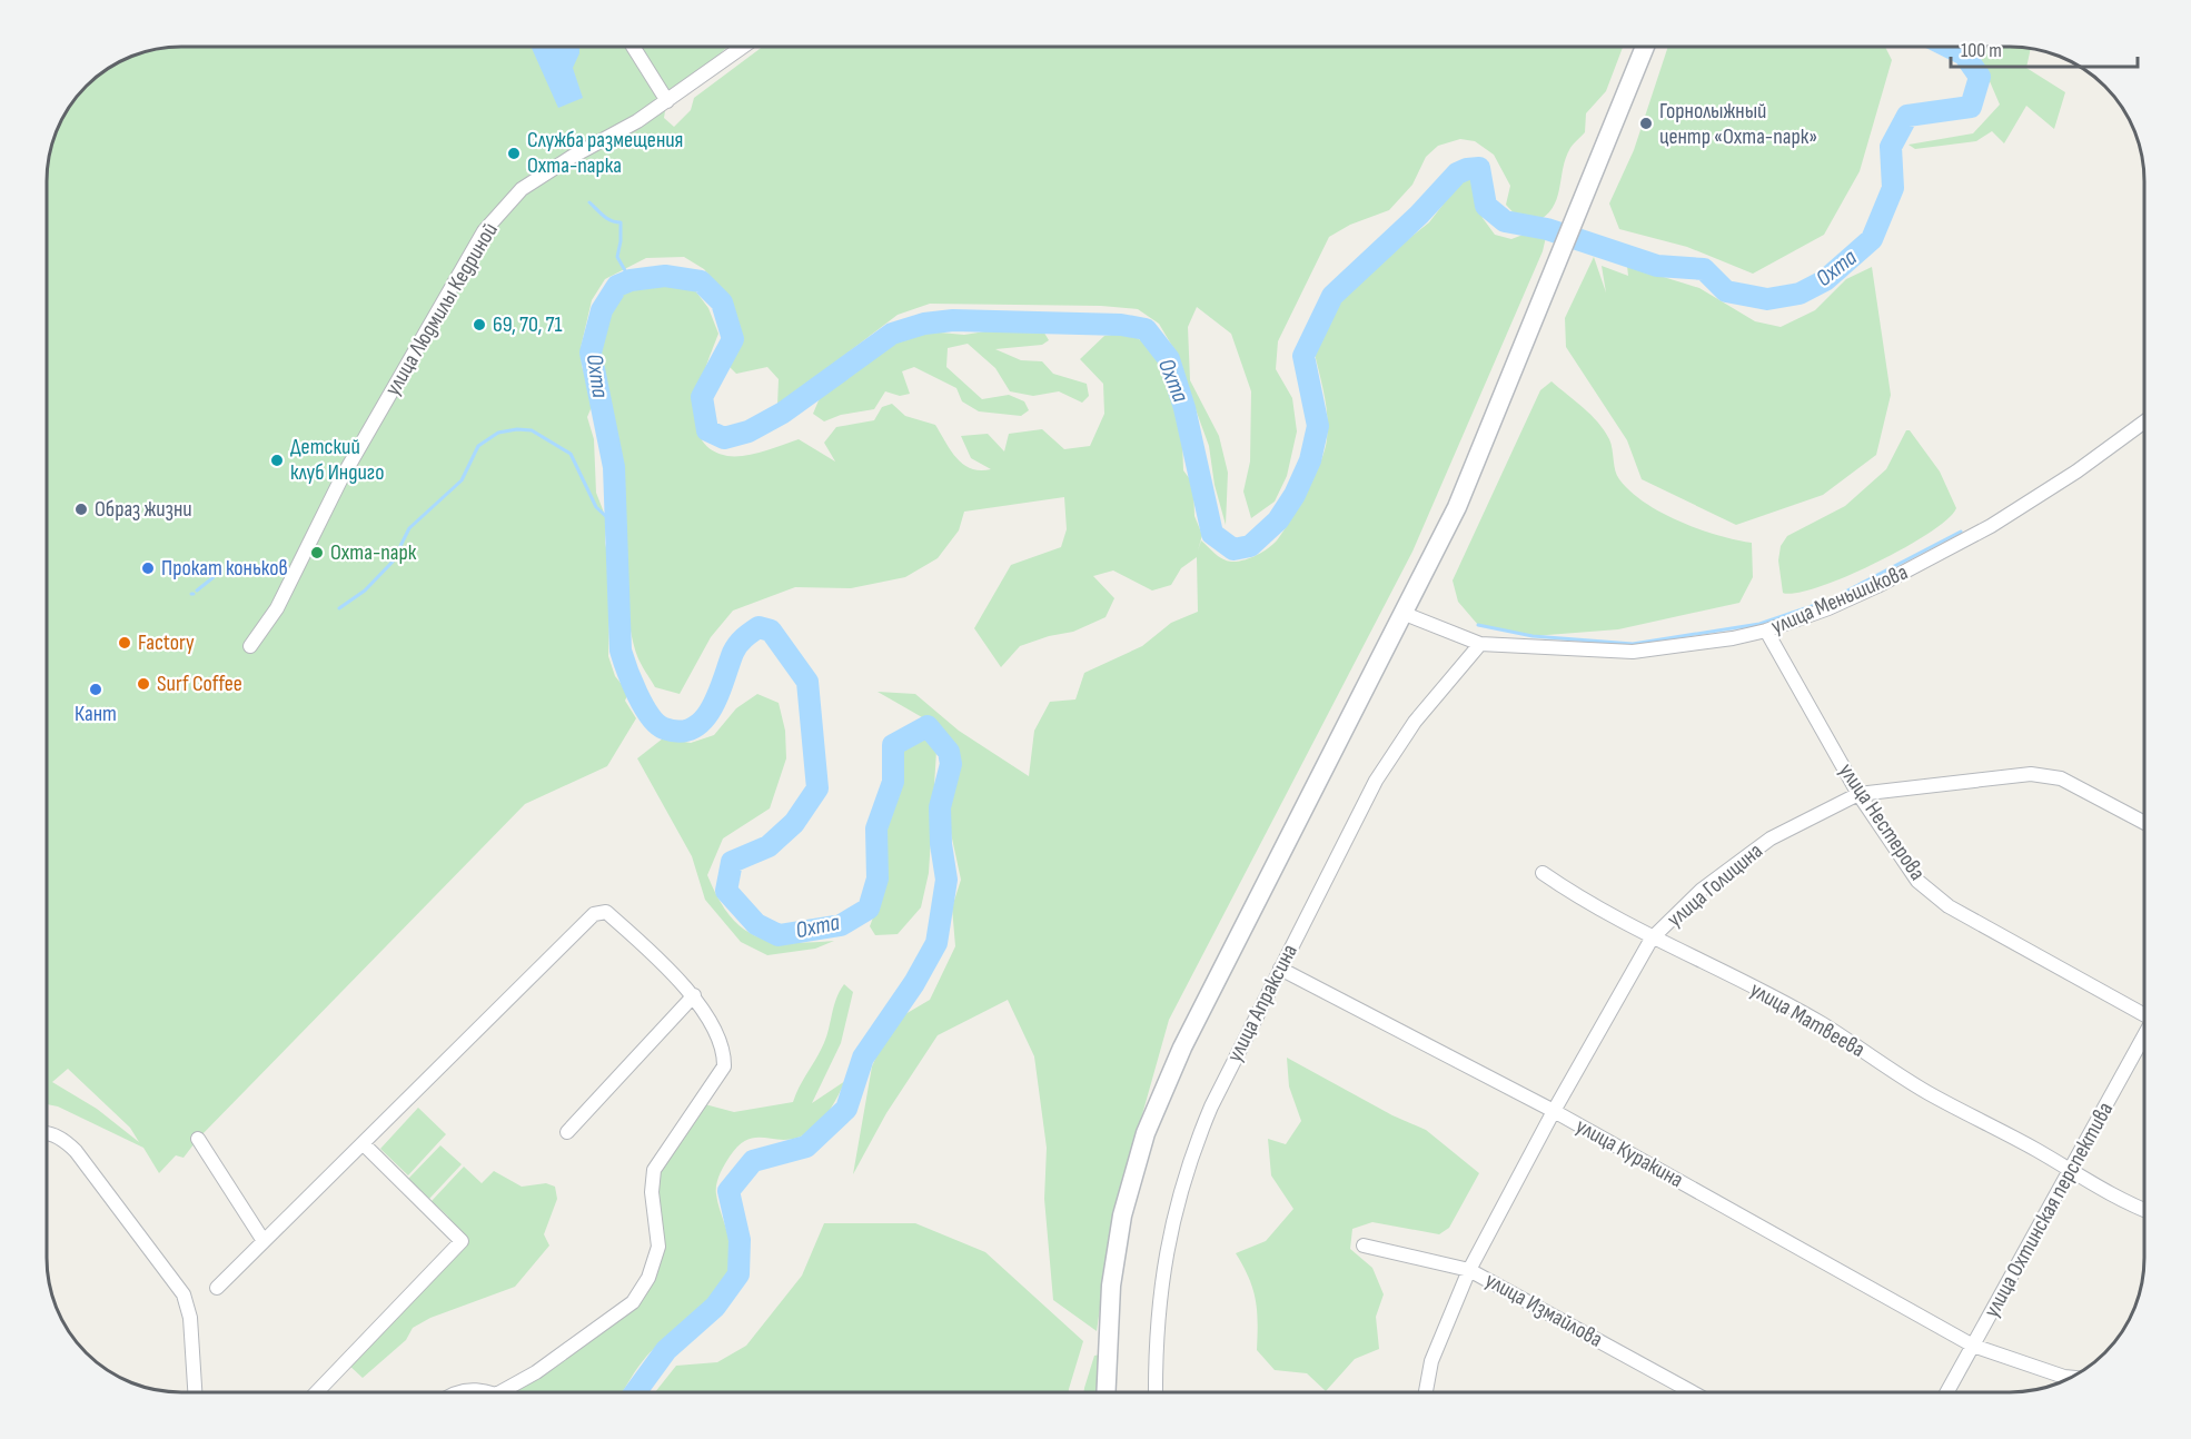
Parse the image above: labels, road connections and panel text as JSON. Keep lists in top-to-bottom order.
{
  "streets": {
    "street": [
      "улица Людмилы Кедриной",
      "улица Меньшикова",
      "улица Нестерова",
      "улица Голицина",
      "улица Апраксина",
      "улица Матвеева",
      "улица Куракина",
      "улица Охтинская перспектива",
      "улица Измайлова"
    ]
  },
  "crossings": [
    ["улица Меньшикова", "улица Нестерова"],
    ["улица Меньшикова", "улица Апраксина"],
    ["улица Нестерова", "улица Голицина"],
    ["улица Голицина", "улица Матвеева"],
    ["улица Голицина", "улица Куракина"],
    ["улица Голицина", "улица Измайлова"],
    ["улица Апраксина", "улица Куракина"],
    ["улица Матвеева", "улица Охтинская перспектива"],
    ["улица Куракина", "улица Охтинская перспектива"]
  ],
  "water": ["Охта"],
  "places": [
    "Горнолыжный центр «Охта-парк»",
    "Служба размещения Охта-парка",
    "69, 70, 71",
    "Детский клуб Индиго",
    "Образ жизни",
    "Охта-парк",
    "Прокат коньков",
    "Factory",
    "Surf Coffee",
    "Кант"
  ],
  "scale_bar": "100 m"
}
